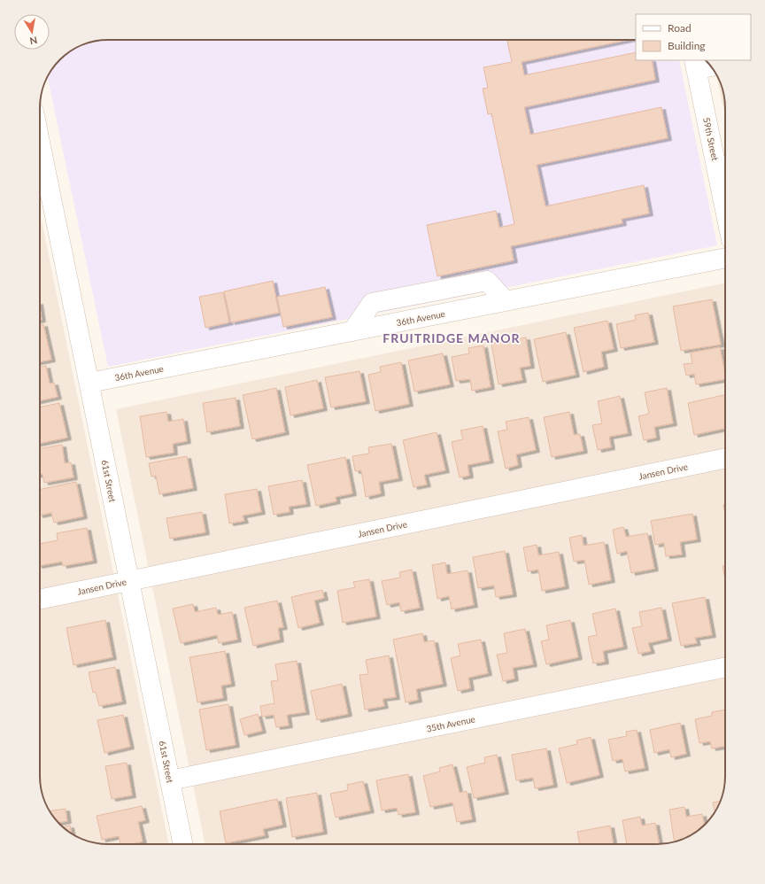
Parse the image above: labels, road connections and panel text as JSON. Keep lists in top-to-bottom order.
{
  "streets": {
    "street": [
      "59th Street",
      "36th Avenue",
      "Jansen Drive",
      "61st Street",
      "35th Avenue"
    ]
  },
  "crossings": [
    ["36th Avenue", "61st Street"],
    ["Jansen Drive", "61st Street"],
    ["61st Street", "35th Avenue"]
  ],
  "districts": ["FRUITRIDGE MANOR"],
  "legend": ["Road", "Building"],
  "north": "bottom"
}
